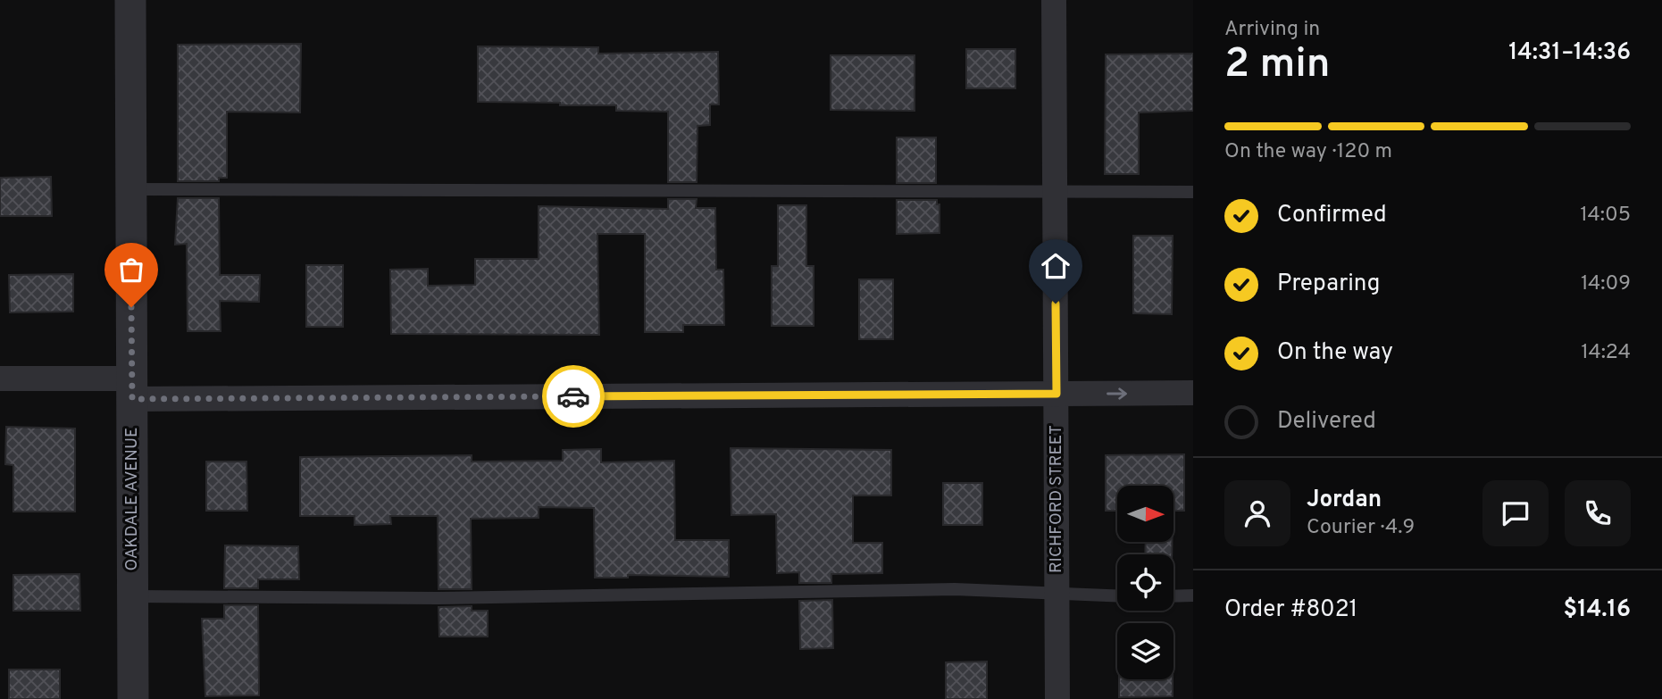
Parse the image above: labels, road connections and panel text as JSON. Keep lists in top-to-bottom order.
{
  "streets": {
    "street": ["OAKDALE AVENUE", "RICHFORD STREET"]
  },
  "north": "right",
  "page": {
    "heading": ["2 min", "Arriving in", "14:31–14:36"],
    "panel": [
      "Jordan",
      "Courier · 4.9",
      "Order #8021",
      "$14.16"
    ],
    "bar": "On the way · 120 m",
    "list": [
      ["Confirmed", "14:05"],
      ["Preparing", "14:09"],
      ["On the way", "14:24"],
      "Delivered"
    ]
  }
}
